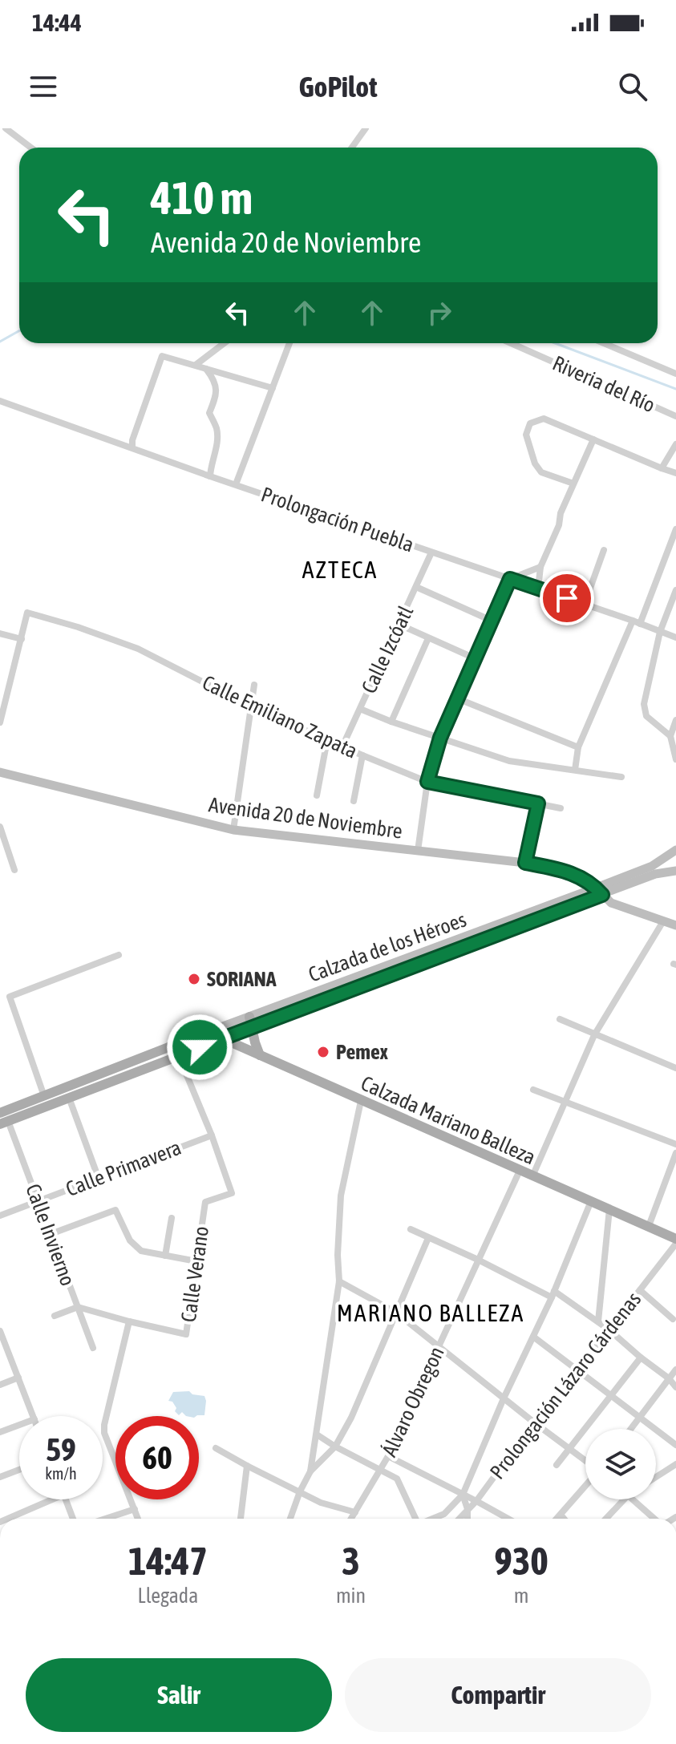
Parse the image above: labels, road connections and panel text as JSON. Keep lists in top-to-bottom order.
{
  "streets": {
    "main road": ["Calzada de los Héroes", "Calzada Mariano Balleza"],
    "street": [
      "Riveria del Río",
      "Prolongación Puebla",
      "Calle Izcóatl",
      "Calle Emiliano Zapata",
      "Avenida 20 de Noviembre",
      "Calle Primavera",
      "Calle Invierno",
      "Calle Verano",
      "Prolongación Lázaro Cárdenas",
      "Álvaro Obregon"
    ]
  },
  "crossings": [
    ["Prolongación Puebla", "Calle Izcóatl"],
    ["Calle Izcóatl", "Calle Emiliano Zapata"],
    ["Avenida 20 de Noviembre", "Calzada de los Héroes"],
    ["Calzada de los Héroes", "Calzada Mariano Balleza"],
    ["Calzada de los Héroes", "Calle Invierno"],
    ["Calzada Mariano Balleza", "Álvaro Obregon"],
    ["Calle Primavera", "Calle Invierno"],
    ["Calle Primavera", "Calle Verano"]
  ],
  "districts": ["AZTECA", "MARIANO BALLEZA"],
  "places": ["SORIANA", "Pemex"],
  "page": {
    "status": "14:44",
    "header": "GoPilot",
    "turn": ["410 m", "Avenida 20 de Noviembre"],
    "speed": "59 km/h",
    "limit": "60",
    "eta": [
      "14:47",
      "Llegada",
      "3",
      "min",
      "930",
      "m"
    ],
    "buttons": ["Salir", "Compartir"]
  }
}
